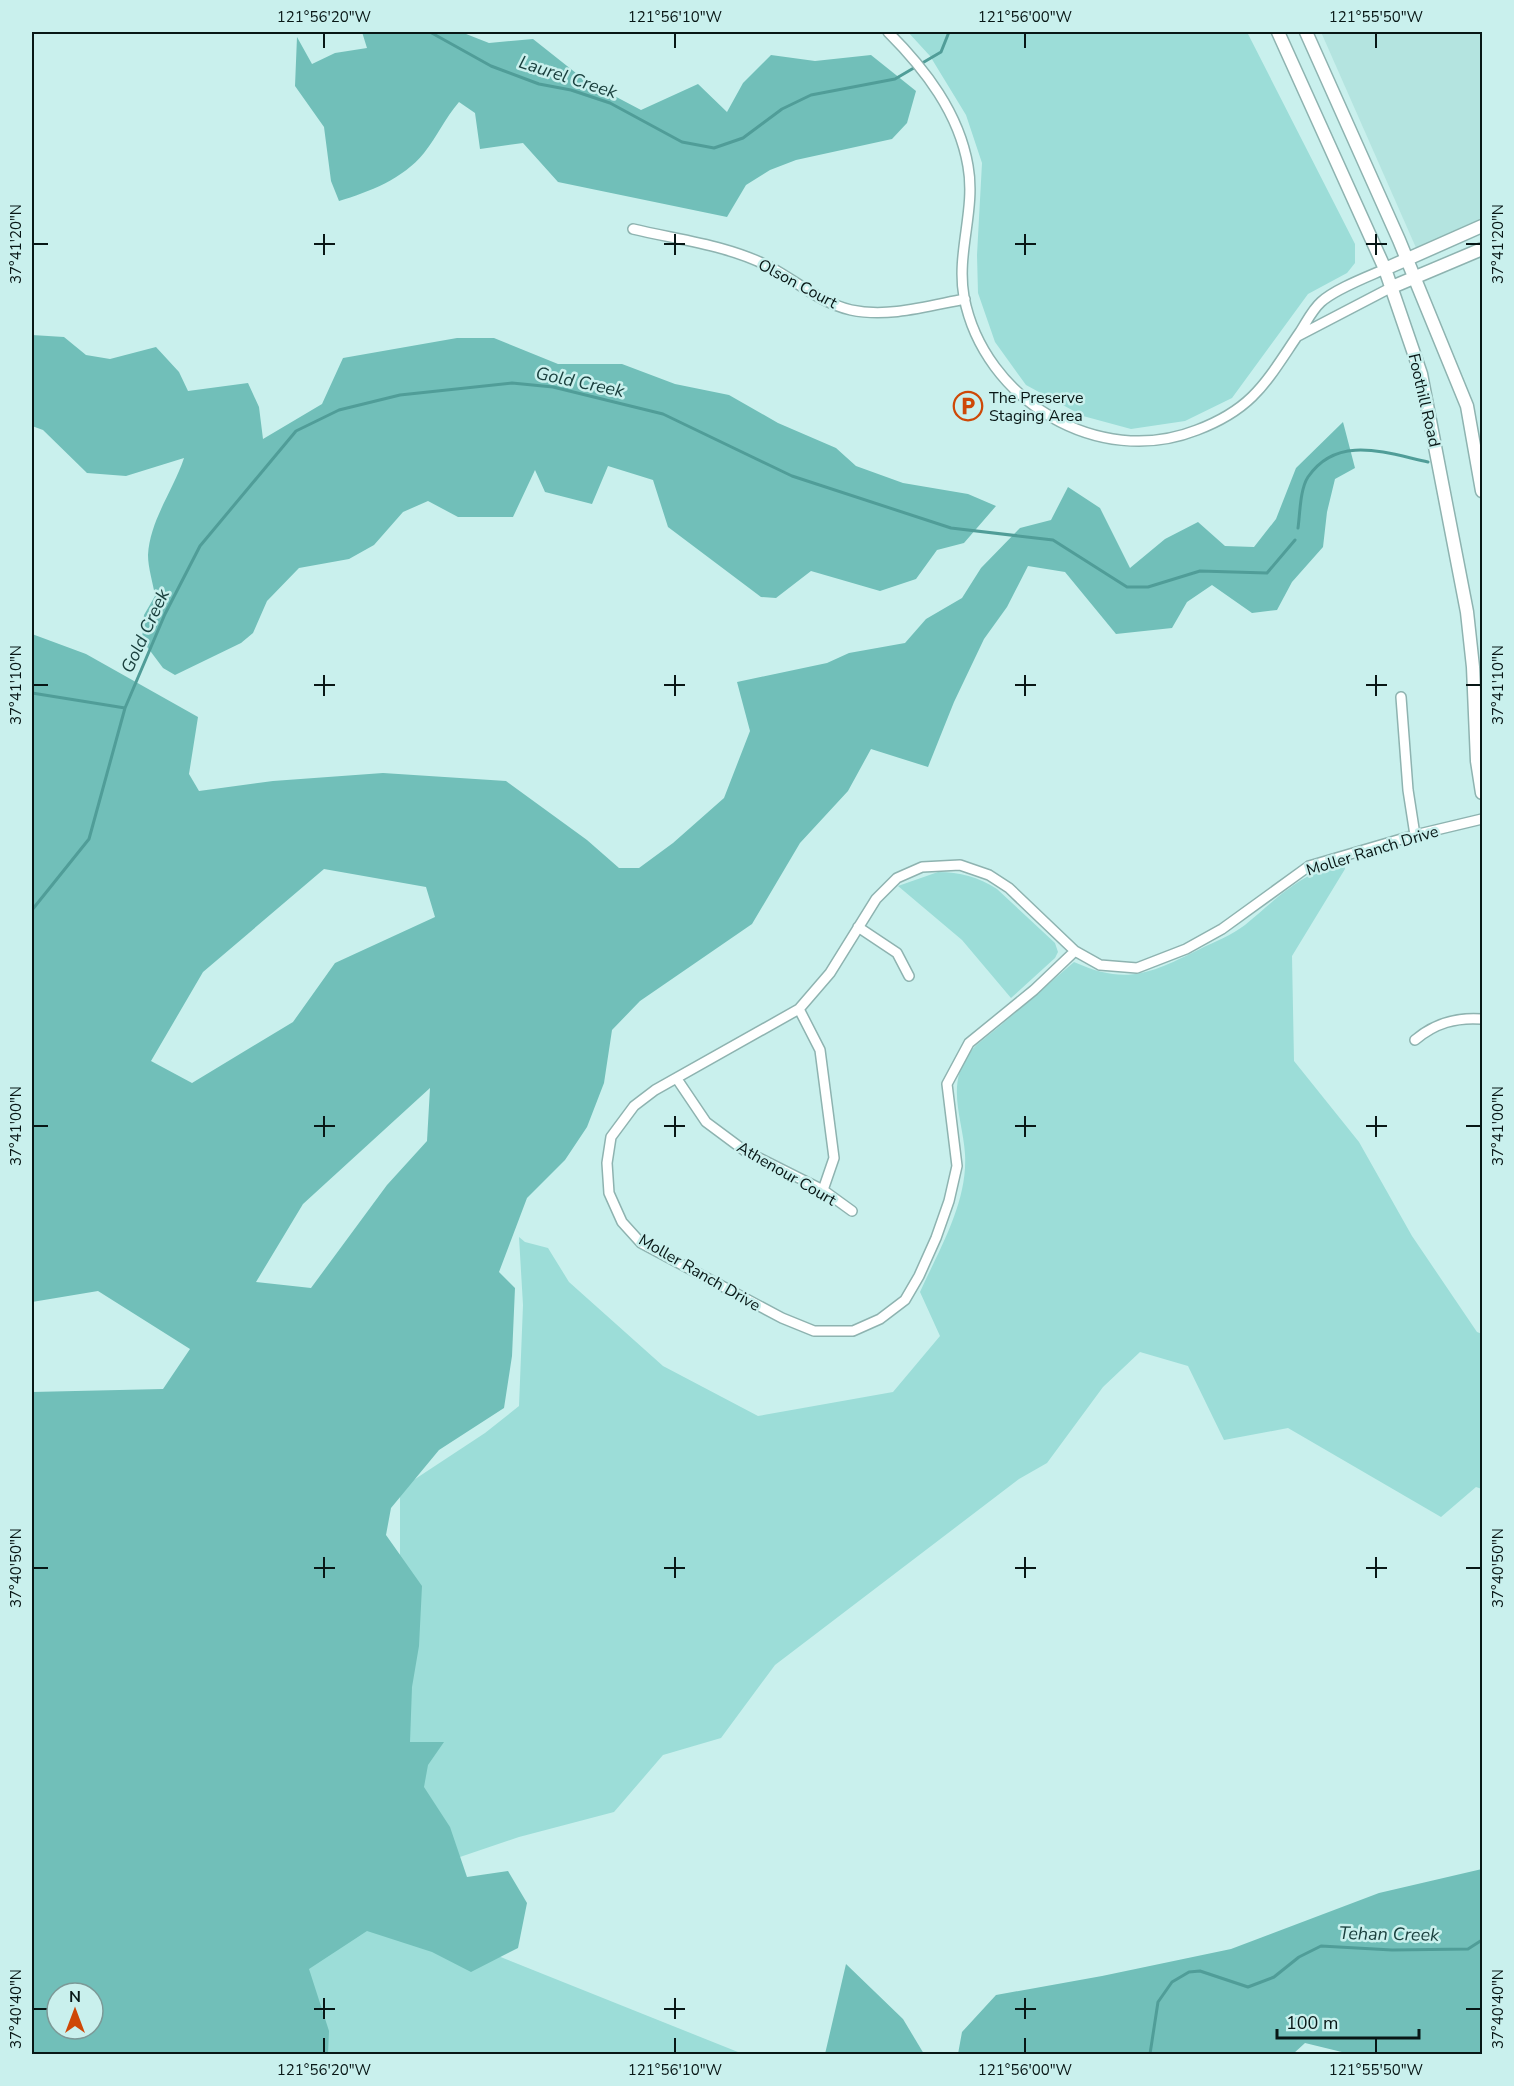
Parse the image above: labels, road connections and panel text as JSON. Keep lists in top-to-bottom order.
{
  "streets": {
    "main road": ["Foothill Road"],
    "street": ["Olson Court", "Moller Ranch Drive", "Athenour Court"]
  },
  "crossings": [
    ["Moller Ranch Drive", "Athenour Court"]
  ],
  "water": ["Laurel Creek", "Gold Creek", "Tehan Creek"],
  "places": {
    "parking": ["The Preserve Staging Area"]
  },
  "scale_bar": "100 m",
  "north": "top",
  "coordinates": [
    "121°56'20\"W",
    "121°56'10\"W",
    "121°56'00\"W",
    "121°55'50\"W",
    "37°41'20\"N",
    "37°41'10\"N",
    "37°41'00\"N",
    "37°40'50\"N",
    "37°40'40\"N"
  ]
}
